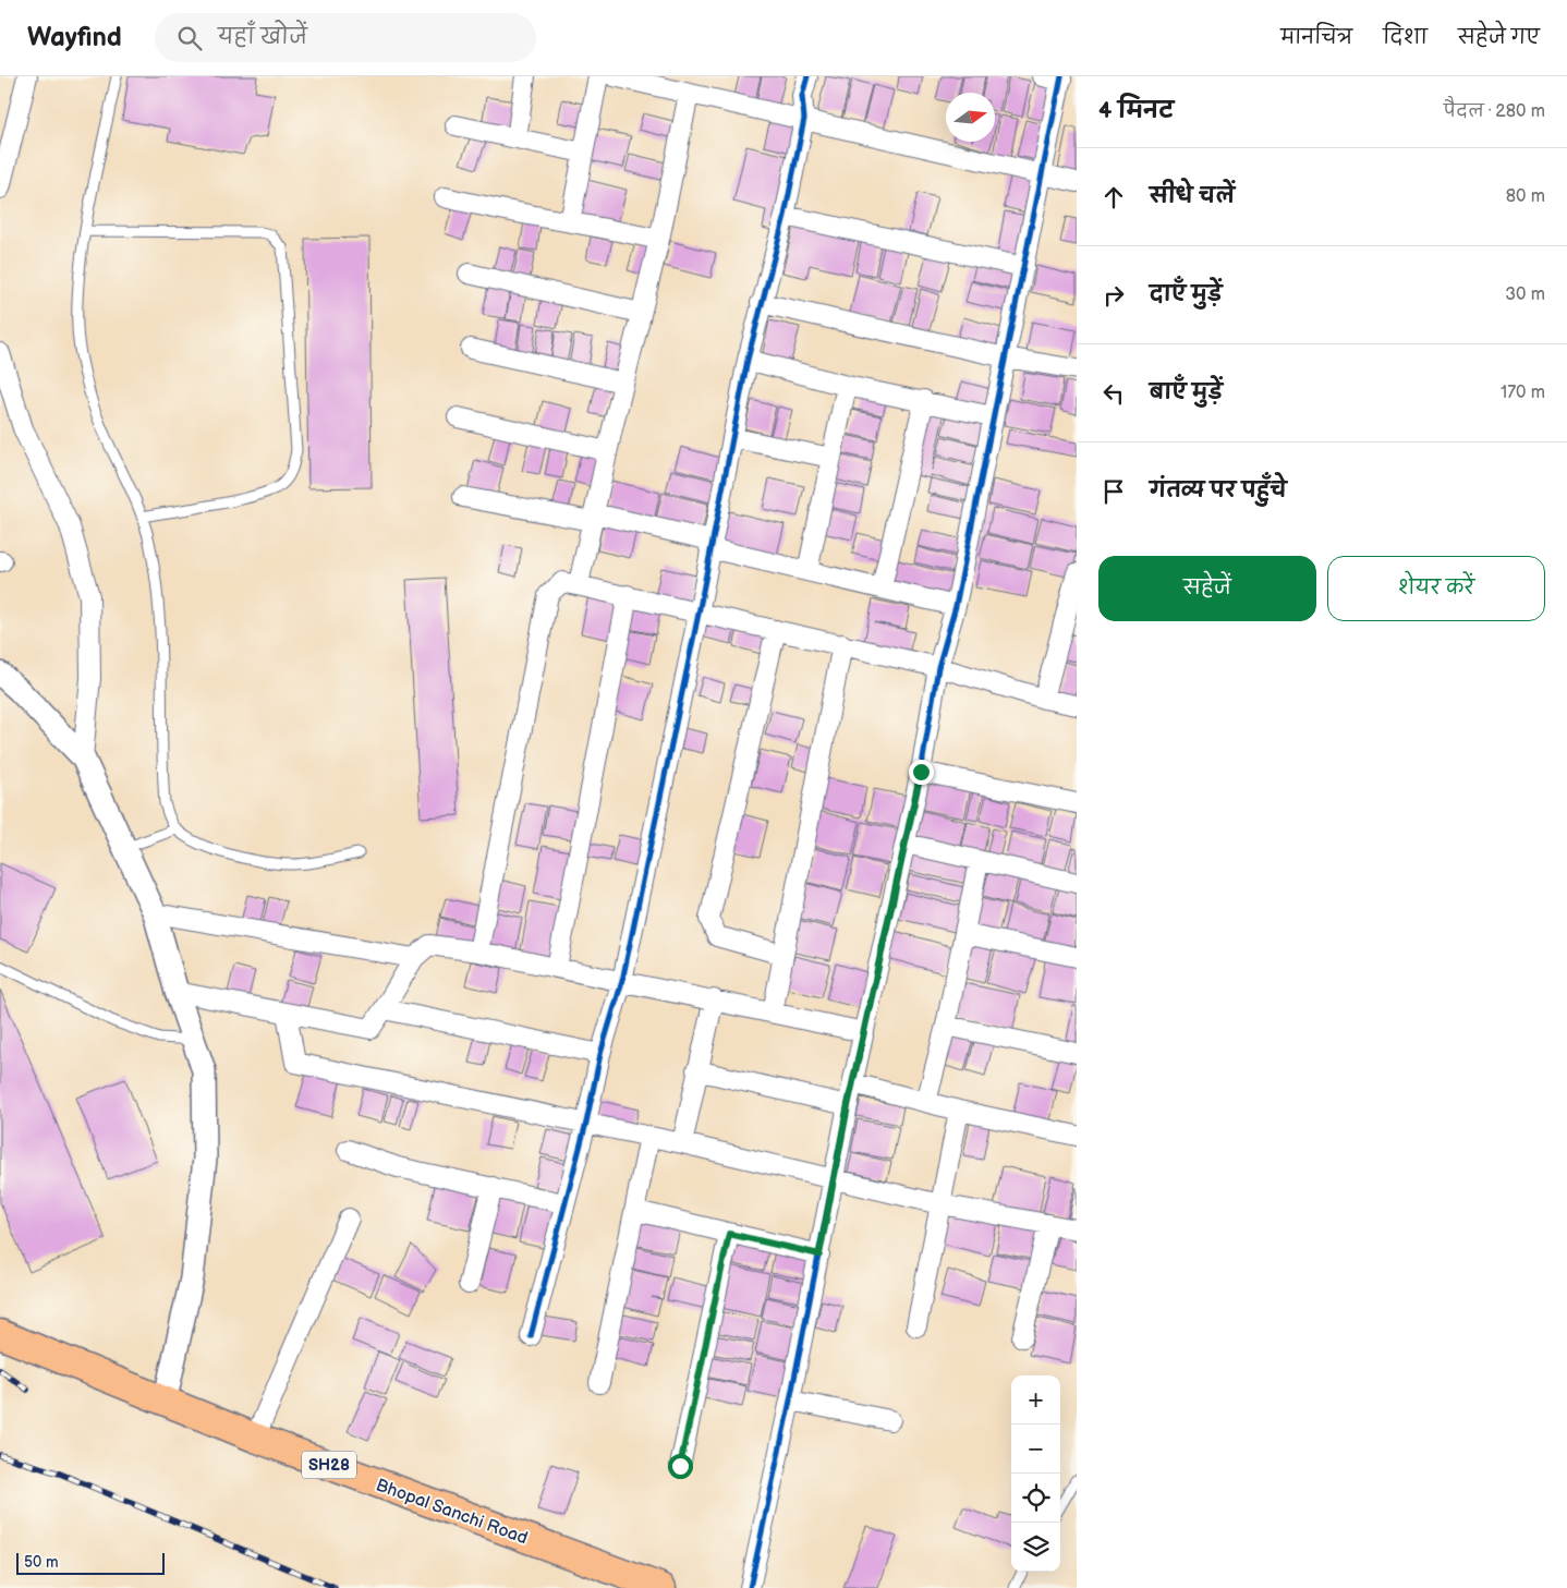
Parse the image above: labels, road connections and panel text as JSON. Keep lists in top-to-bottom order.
{
  "streets": {
    "main road": ["SH28", "Bhopal Sanchi Road"]
  },
  "scale_bar": "50 m",
  "north": "right",
  "page": {
    "header": "Wayfind",
    "search": "यहाँ खोजें",
    "nav": ["मानचित्र", "दिशा", "सहेजे गए"],
    "heading": ["4 मिनट", "पैदल · 280 m"],
    "list": [
      ["सीधे चलें", "80 m"],
      ["दाएँ मुड़ें", "30 m"],
      ["बाएँ मुड़ें", "170 m"],
      "गंतव्य पर पहुँचे"
    ],
    "buttons": ["सहेजें", "शेयर करें"],
    "map_buttons": ["+", "−"],
    "scale": "50 m"
  }
}
